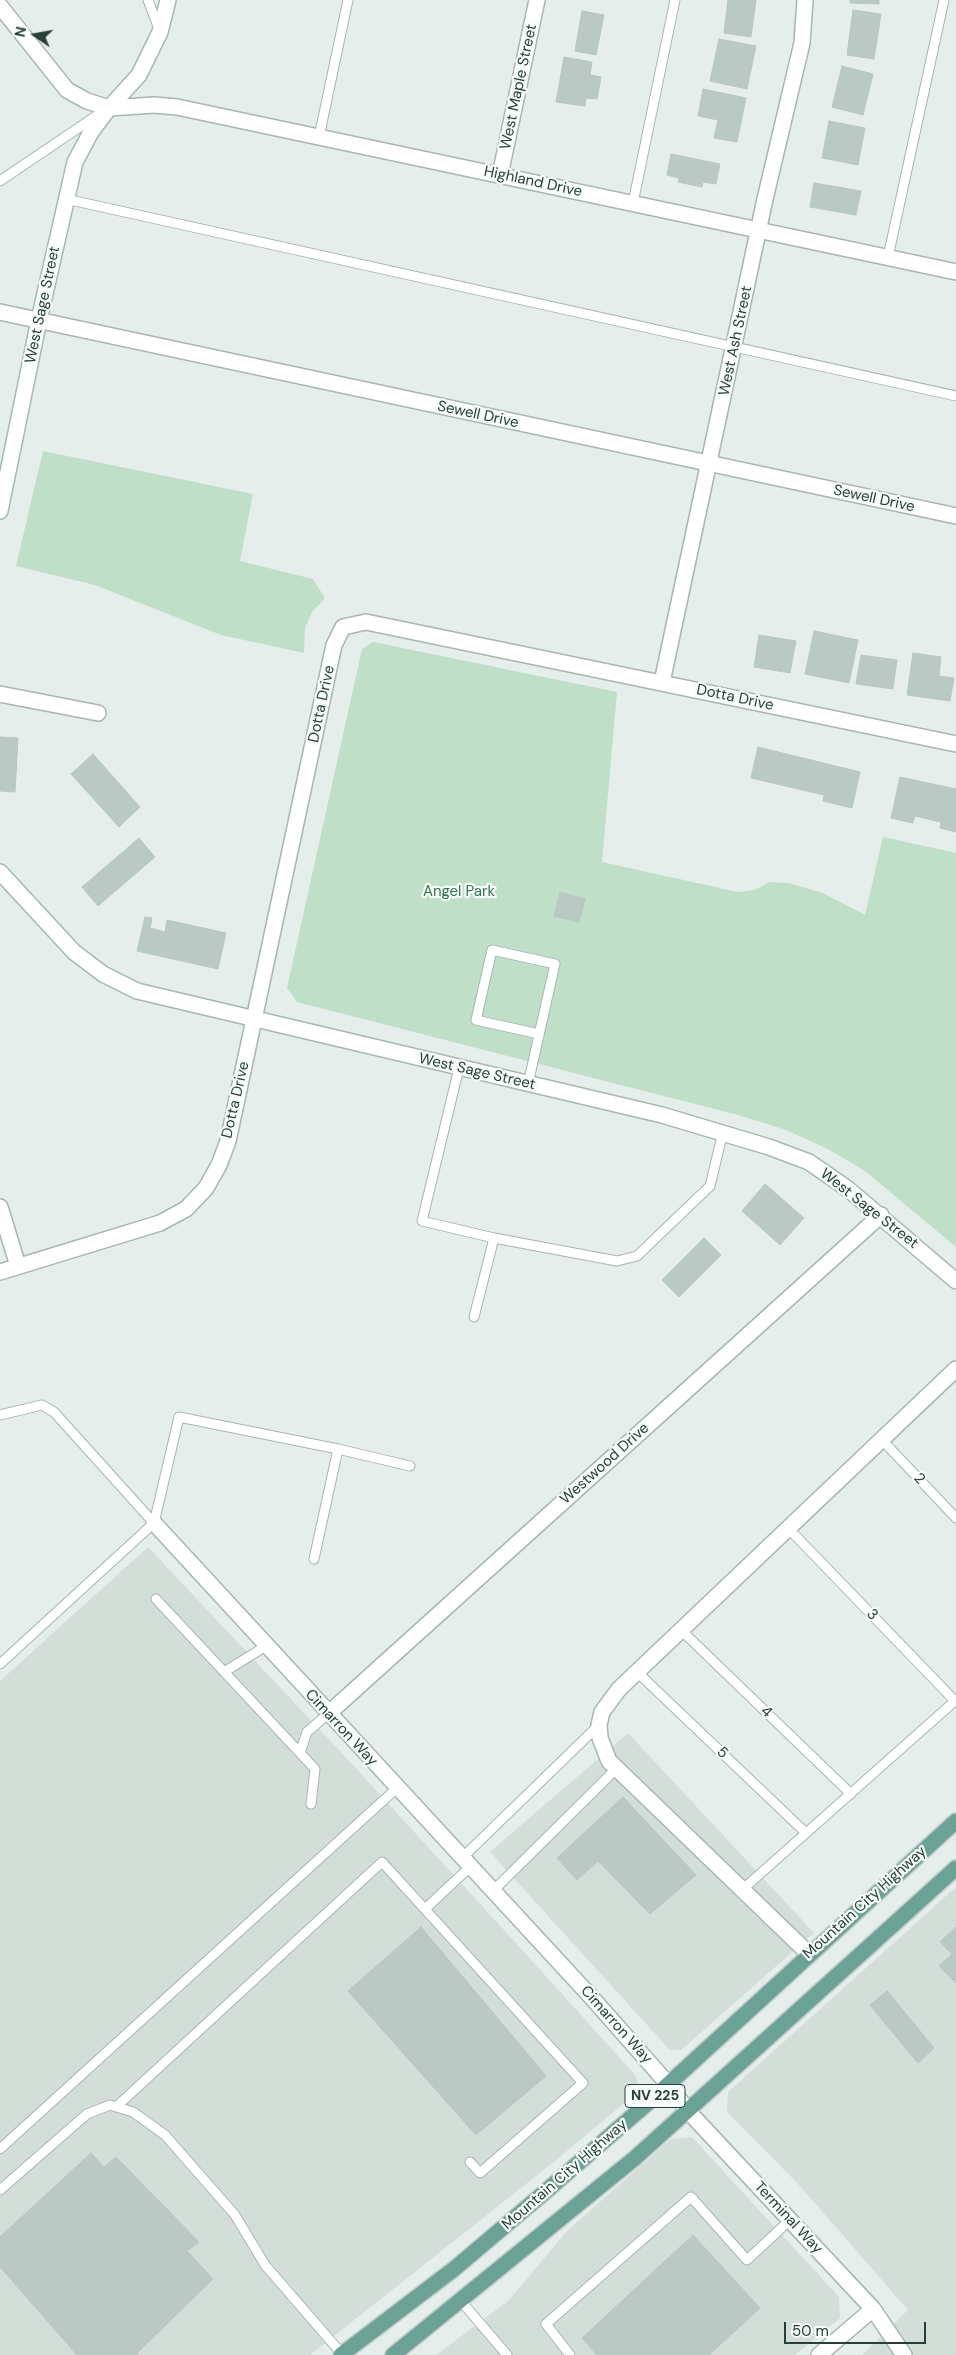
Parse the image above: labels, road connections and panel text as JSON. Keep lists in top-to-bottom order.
{
  "streets": {
    "main road": ["Mountain City Highway", "NV 225"],
    "street": [
      "West Maple Street",
      "Highland Drive",
      "West Sage Street",
      "West Ash Street",
      "Sewell Drive",
      "Dotta Drive",
      "Westwood Drive",
      "Cimarron Way",
      "Terminal Way"
    ],
    "lane": [
      "2",
      "3",
      "4",
      "5"
    ]
  },
  "crossings": [
    ["West Maple Street", "Highland Drive"],
    ["Highland Drive", "West Sage Street"],
    ["Highland Drive", "West Ash Street"],
    ["West Sage Street", "Sewell Drive"],
    ["West Sage Street", "Dotta Drive"],
    ["West Sage Street", "Westwood Drive"],
    ["West Ash Street", "Sewell Drive"],
    ["West Ash Street", "Dotta Drive"],
    ["Westwood Drive", "Cimarron Way"],
    ["Cimarron Way", "Mountain City Highway"],
    ["Cimarron Way", "Terminal Way"],
    ["Mountain City Highway", "Terminal Way"]
  ],
  "parks": ["Angel Park"],
  "scale_bar": "50 m",
  "north": "left"
}
